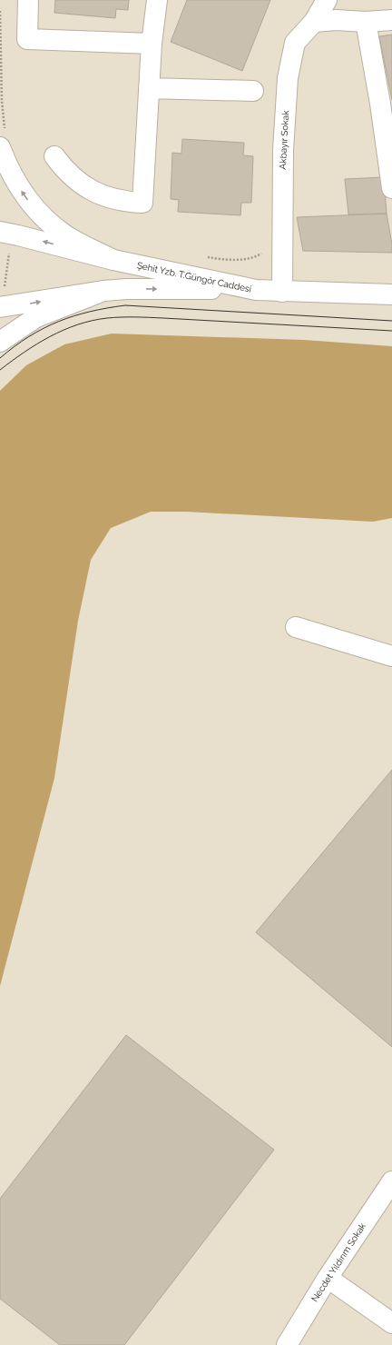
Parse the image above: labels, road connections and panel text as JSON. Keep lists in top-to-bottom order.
{
  "streets": {
    "main road": ["Akbayır Sokak", "Şehit Yzb. T.Güngör Caddesi", "Necdet Yıldırım Sokak"]
  },
  "crossings": [
    ["Akbayır Sokak", "Şehit Yzb. T.Güngör Caddesi"]
  ]
}
